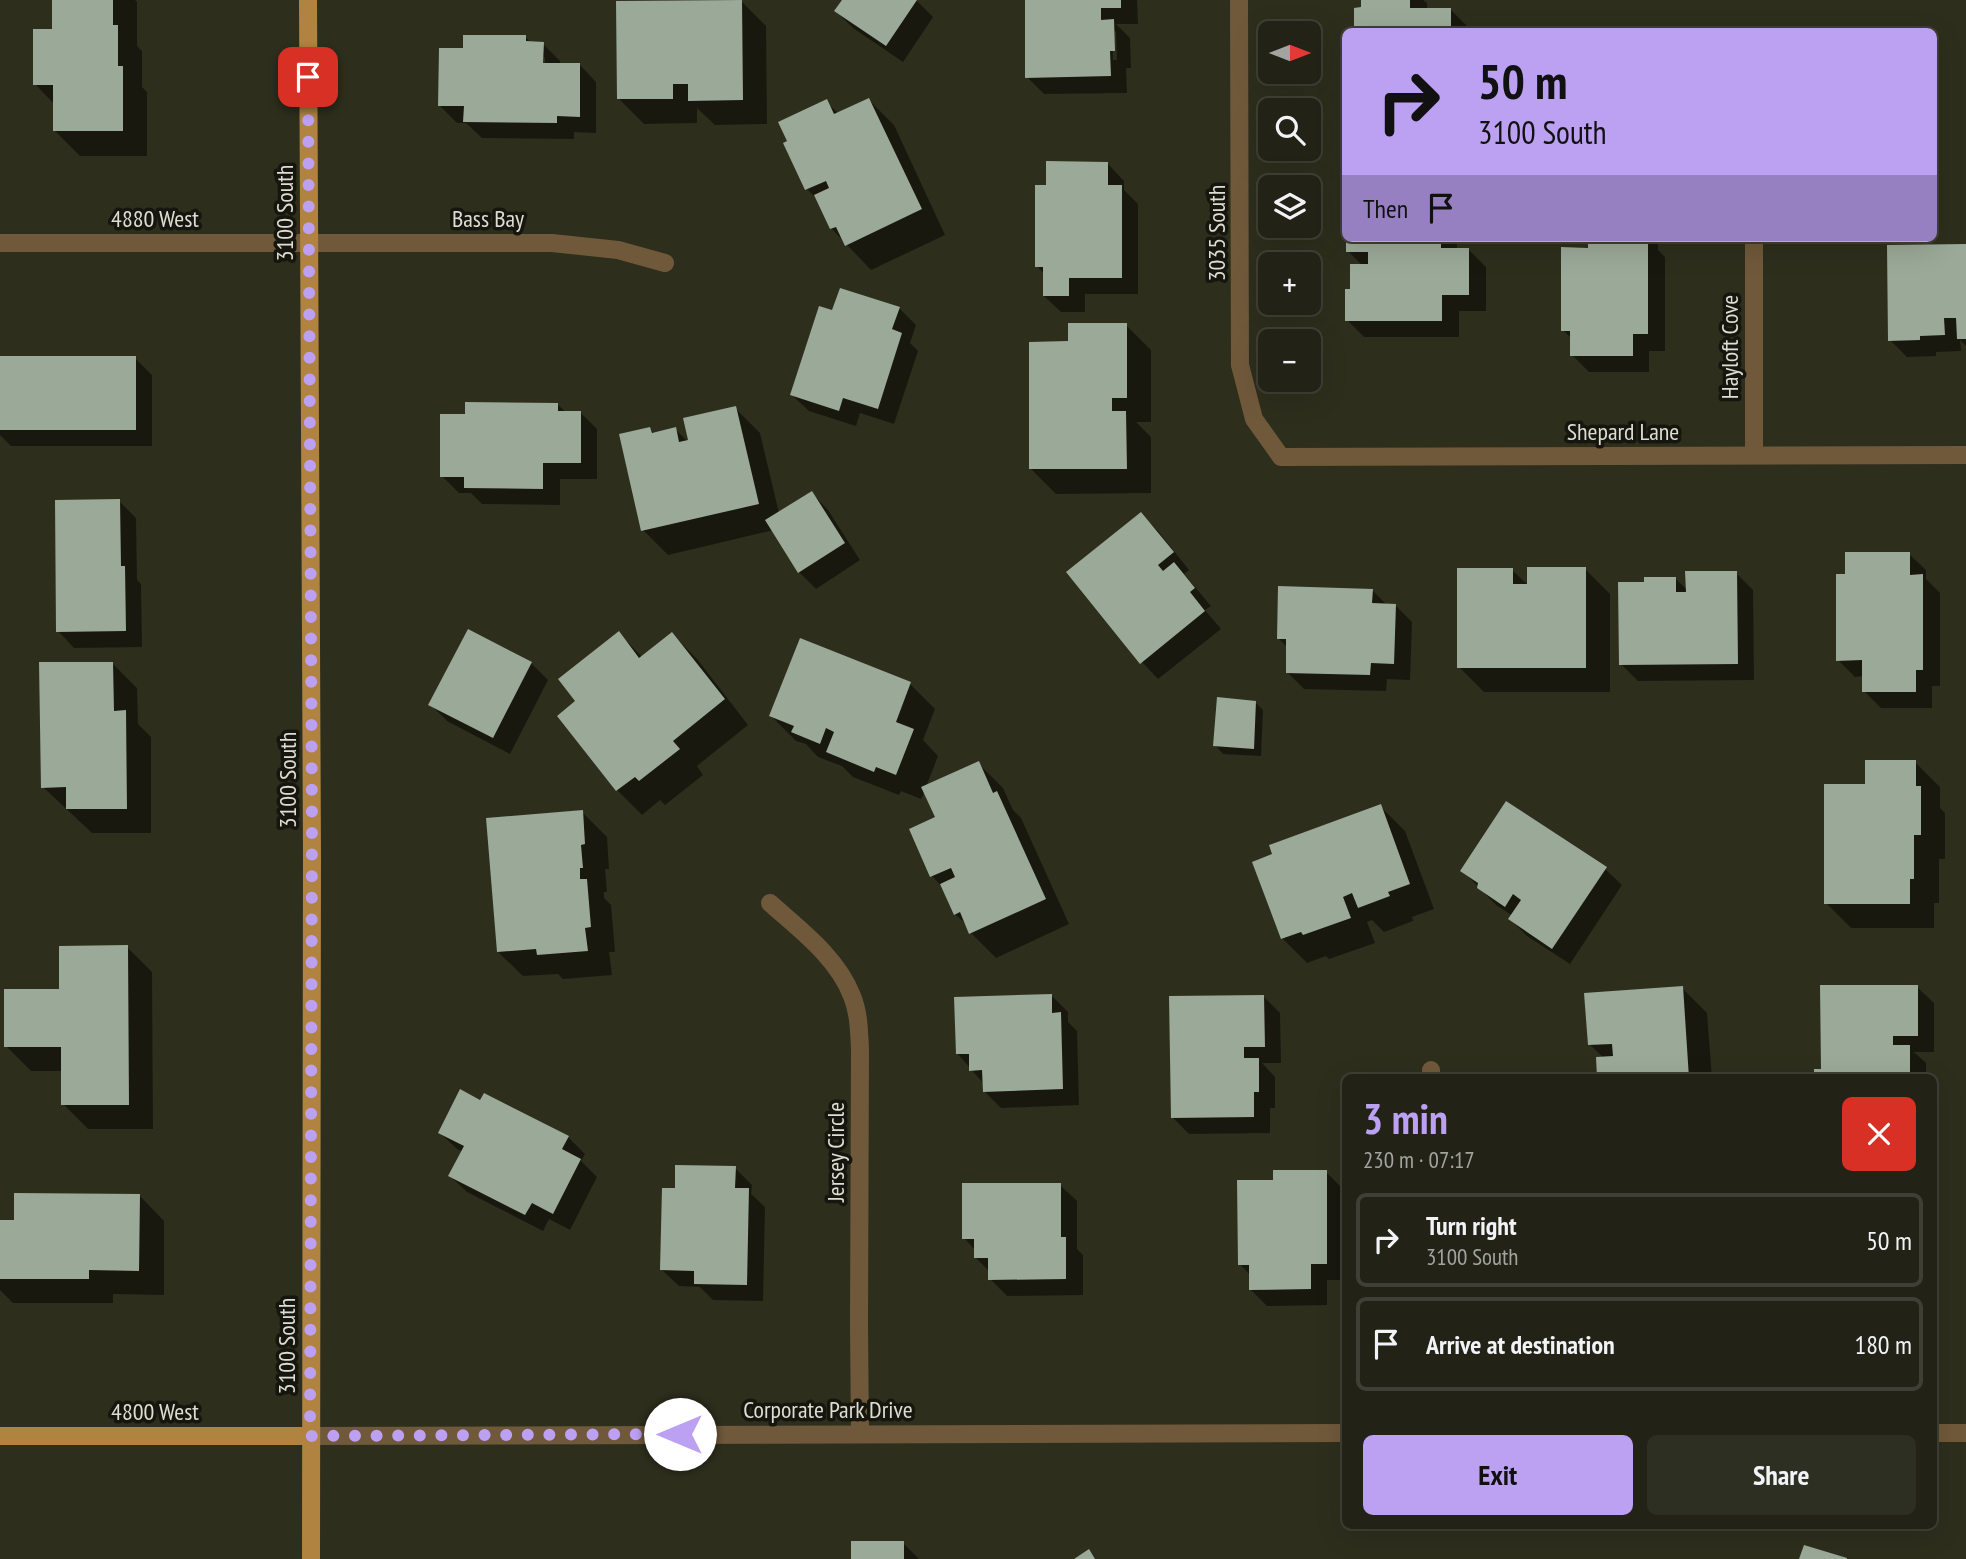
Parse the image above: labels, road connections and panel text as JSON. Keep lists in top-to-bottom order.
{
  "streets": {
    "main road": ["3100 South", "4800 West"],
    "street": [
      "4880 West",
      "Bass Bay",
      "3035 South",
      "Hayloft Cove",
      "Shepard Lane",
      "Jersey Circle",
      "Corporate Park Drive"
    ]
  },
  "crossings": [
    ["3100 South", "4880 West"],
    ["3100 South", "Bass Bay"],
    ["3100 South", "Corporate Park Drive"],
    ["3100 South", "4800 West"],
    ["4880 West", "Bass Bay"],
    ["3035 South", "Shepard Lane"],
    ["Hayloft Cove", "Shepard Lane"],
    ["Jersey Circle", "Corporate Park Drive"],
    ["Corporate Park Drive", "4800 West"]
  ],
  "north": "right",
  "page": {
    "map_buttons": ["+", "−"],
    "turn": ["50 m", "3100 South"],
    "then": "Then",
    "heading": ["3 min", "230 m · 07:17"],
    "list": [
      {
        "name": "Turn right",
        "note": "3100 South",
        "value": "50 m"
      },
      {
        "name": "Arrive at destination",
        "value": "180 m"
      }
    ],
    "buttons": ["Exit", "Share"]
  }
}
